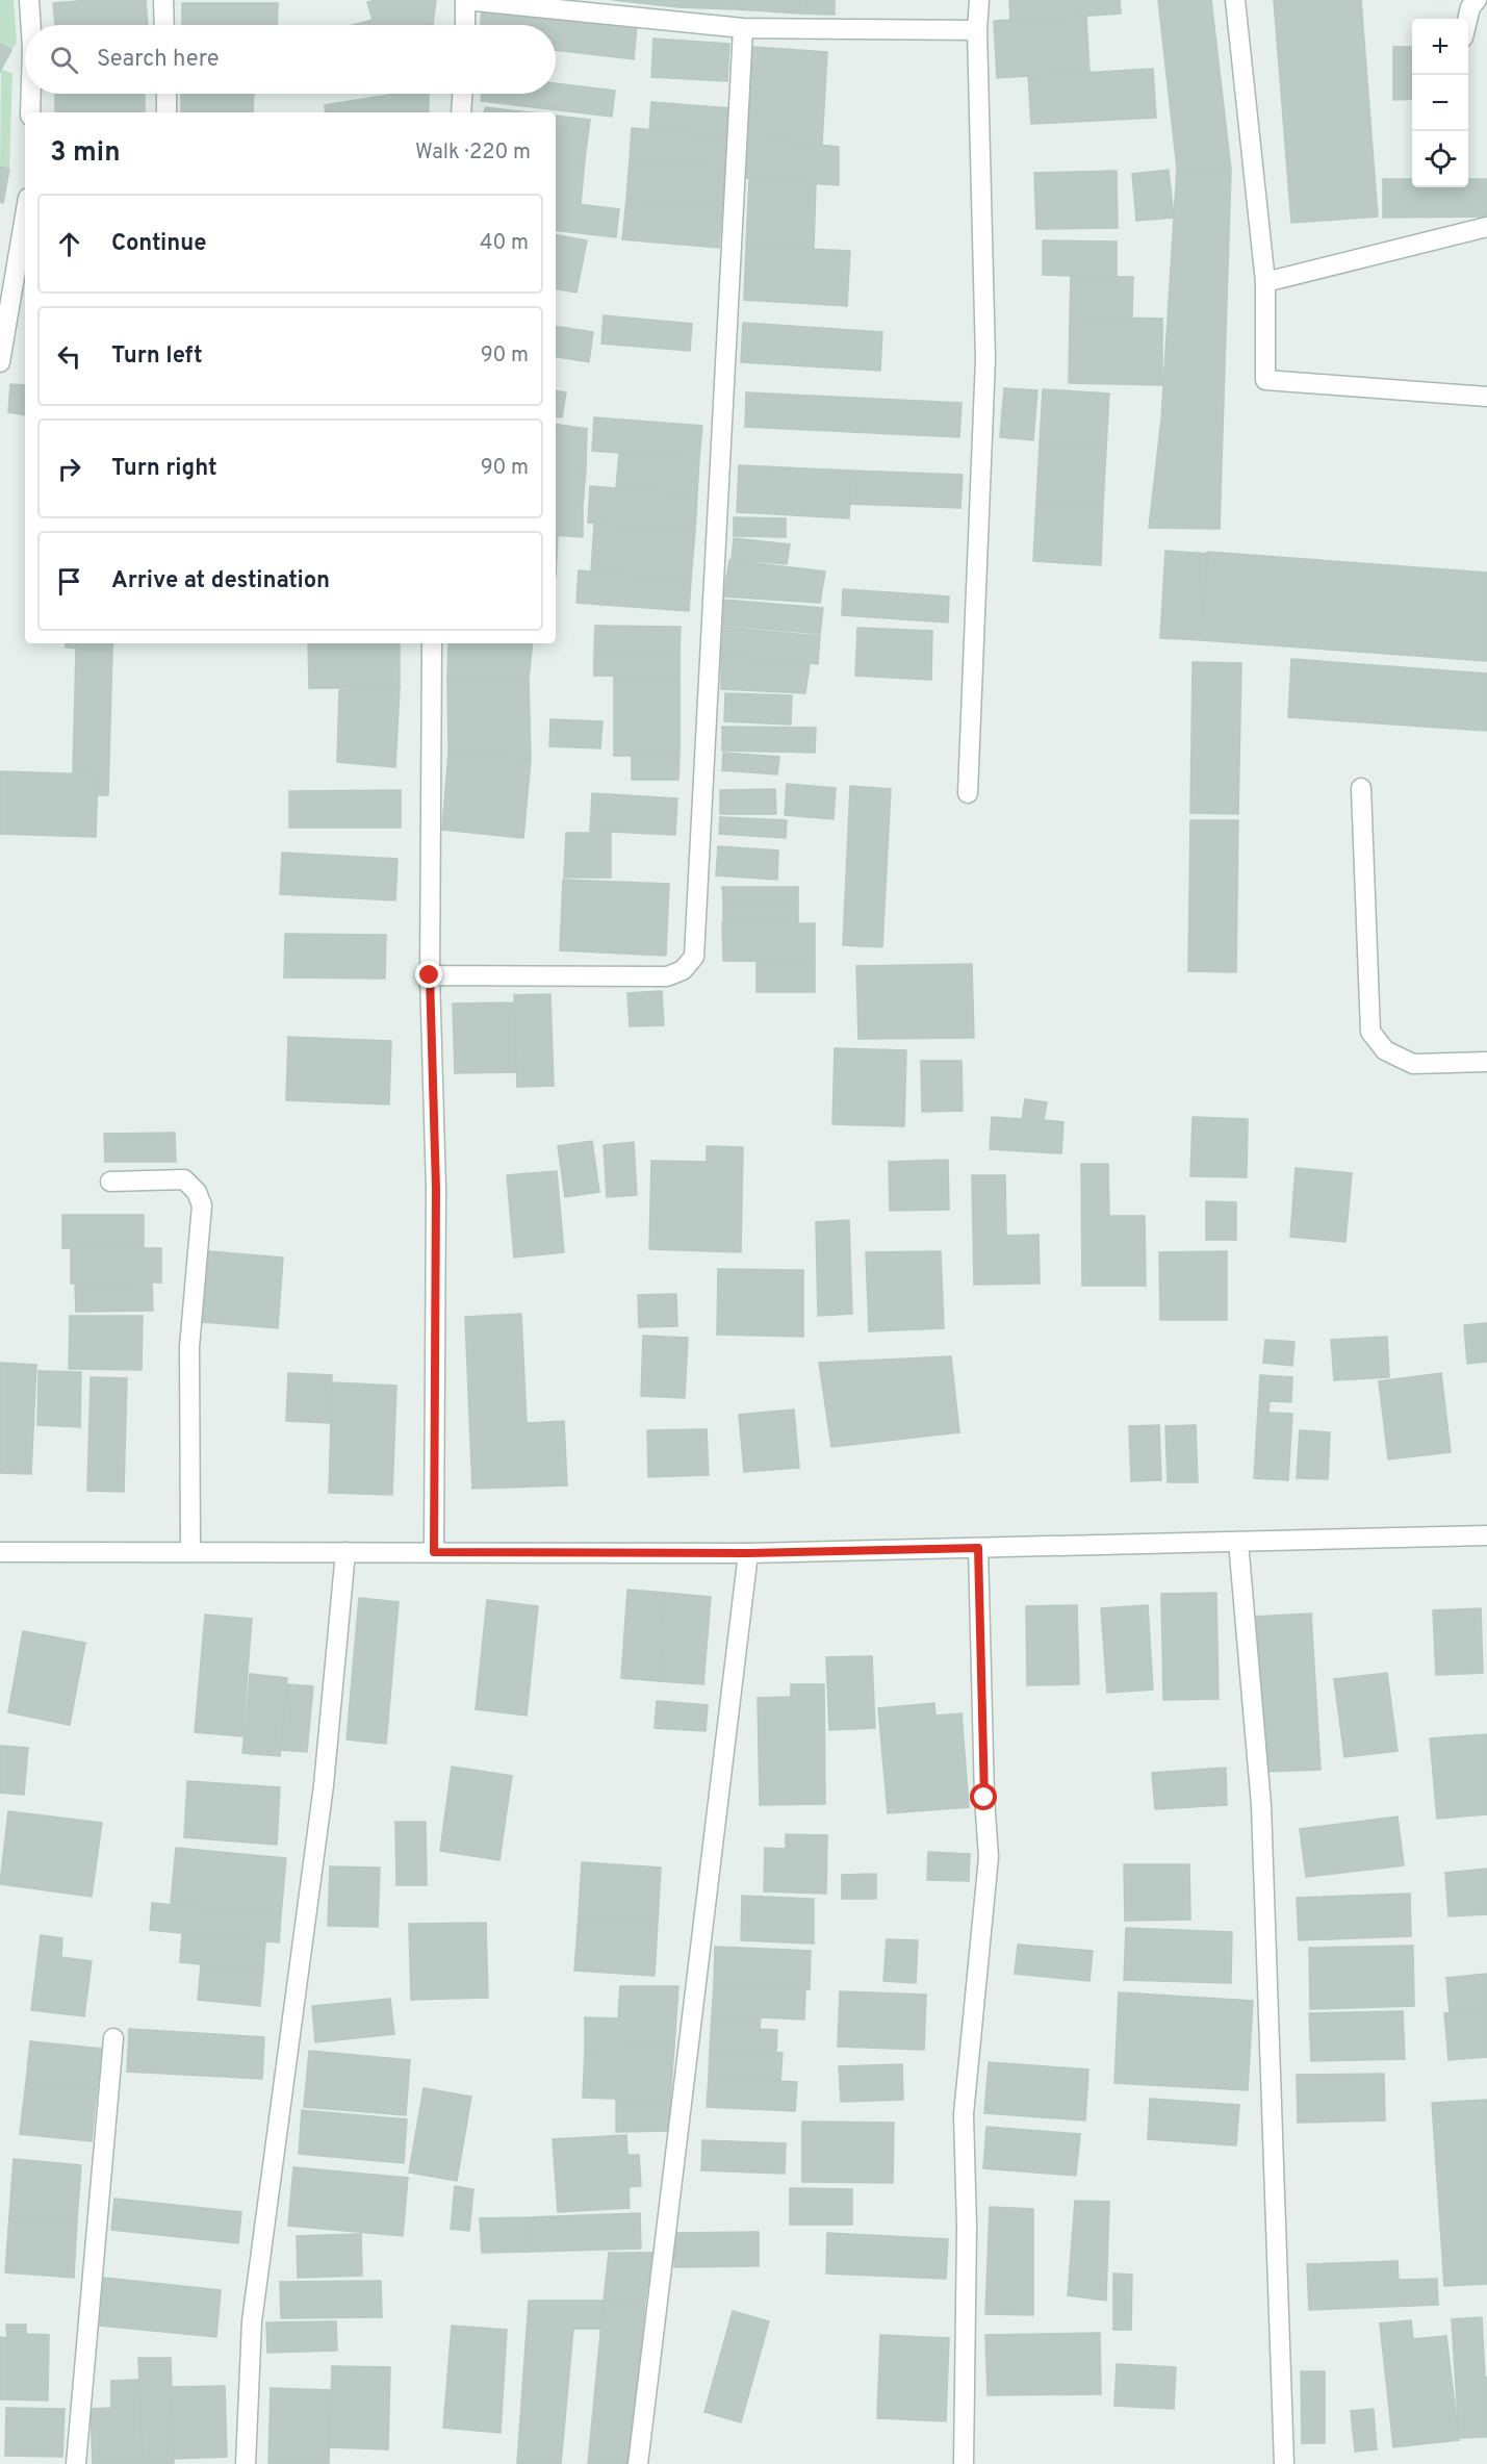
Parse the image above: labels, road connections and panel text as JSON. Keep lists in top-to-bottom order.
{
  "page": {
    "map_buttons": ["+", "−"],
    "search": "Search here",
    "heading": ["3 min", "Walk · 220 m"],
    "list": [
      ["Continue", "40 m"],
      ["Turn left", "90 m"],
      ["Turn right", "90 m"],
      "Arrive at destination"
    ]
  }
}
